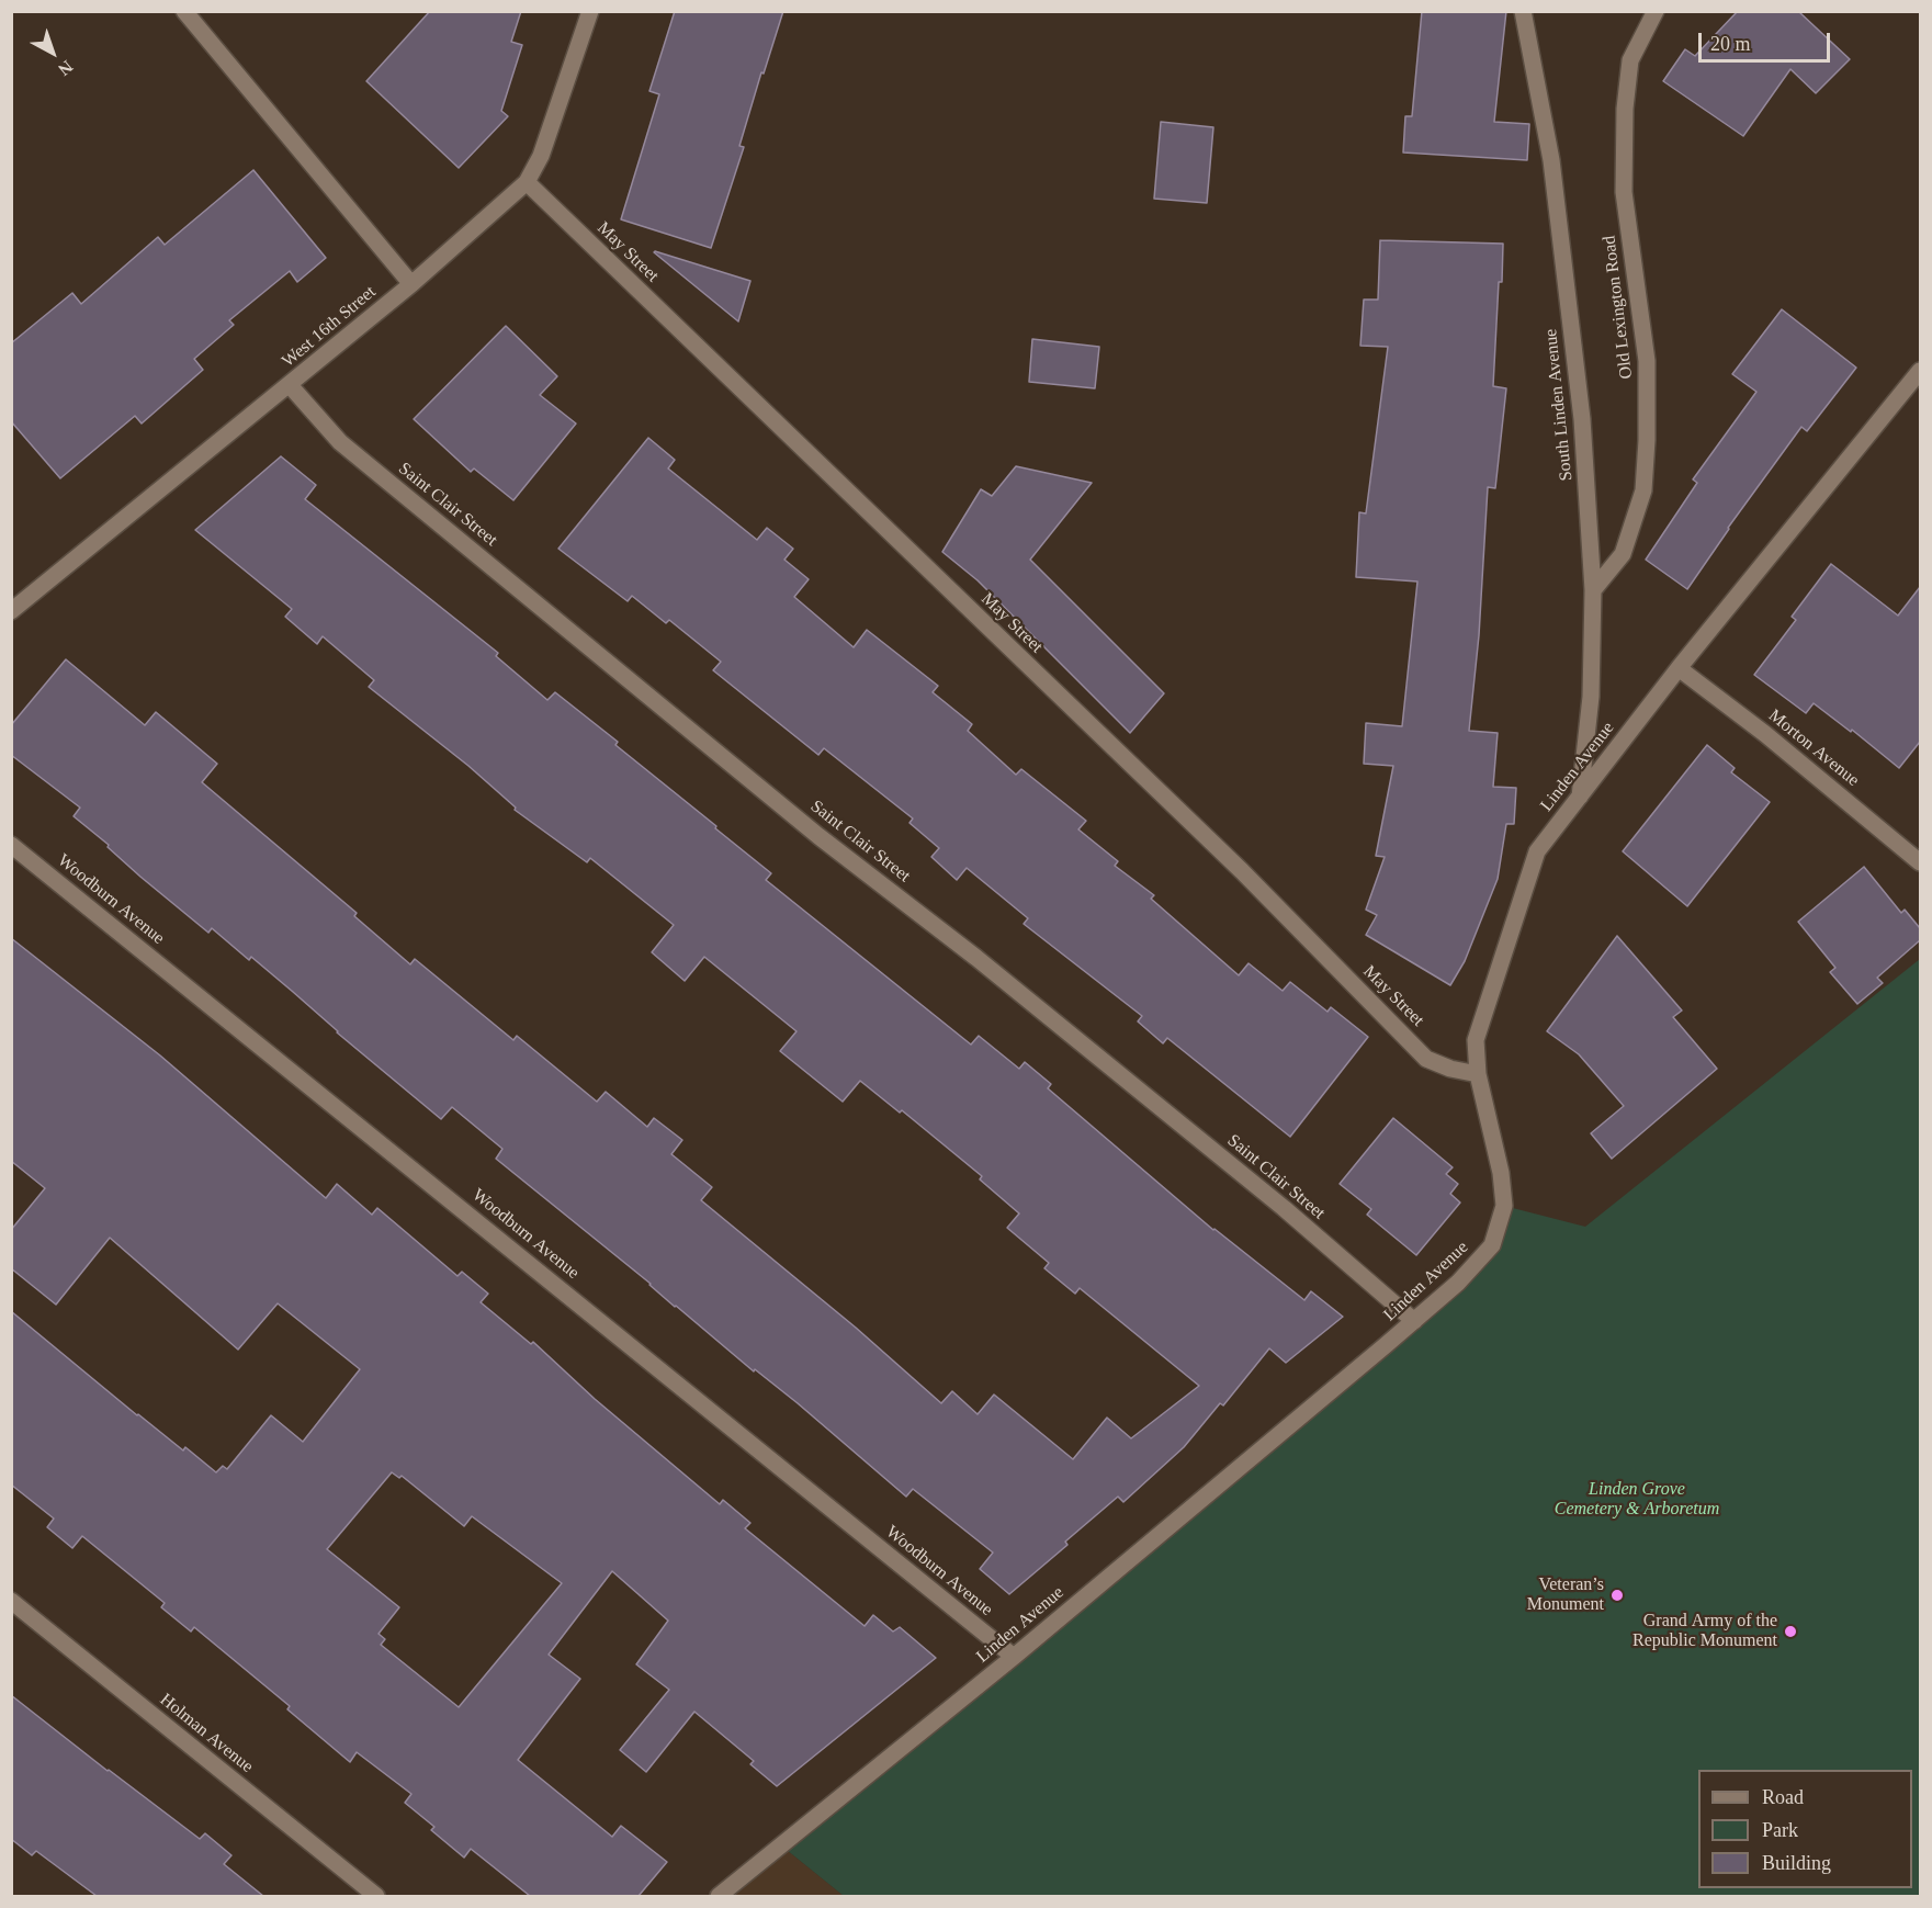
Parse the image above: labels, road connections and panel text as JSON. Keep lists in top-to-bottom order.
{
  "streets": {
    "street": [
      "May Street",
      "Old Lexington Road",
      "West 16th Street",
      "South Linden Avenue",
      "Saint Clair Street",
      "Morton Avenue",
      "Linden Avenue",
      "Woodburn Avenue",
      "Holman Avenue"
    ]
  },
  "crossings": [
    ["May Street", "West 16th Street"],
    ["May Street", "Linden Avenue"],
    ["Old Lexington Road", "South Linden Avenue"],
    ["West 16th Street", "Saint Clair Street"],
    ["South Linden Avenue", "Linden Avenue"],
    ["Saint Clair Street", "Linden Avenue"],
    ["Morton Avenue", "Linden Avenue"],
    ["Linden Avenue", "Woodburn Avenue"]
  ],
  "parks": ["Linden Grove Cemetery & Arboretum"],
  "places": ["Veteran’s Monument", "Grand Army of the Republic Monument"],
  "legend": ["Road", "Park", "Building"],
  "scale_bar": "20 m",
  "north": "bottom right"
}
